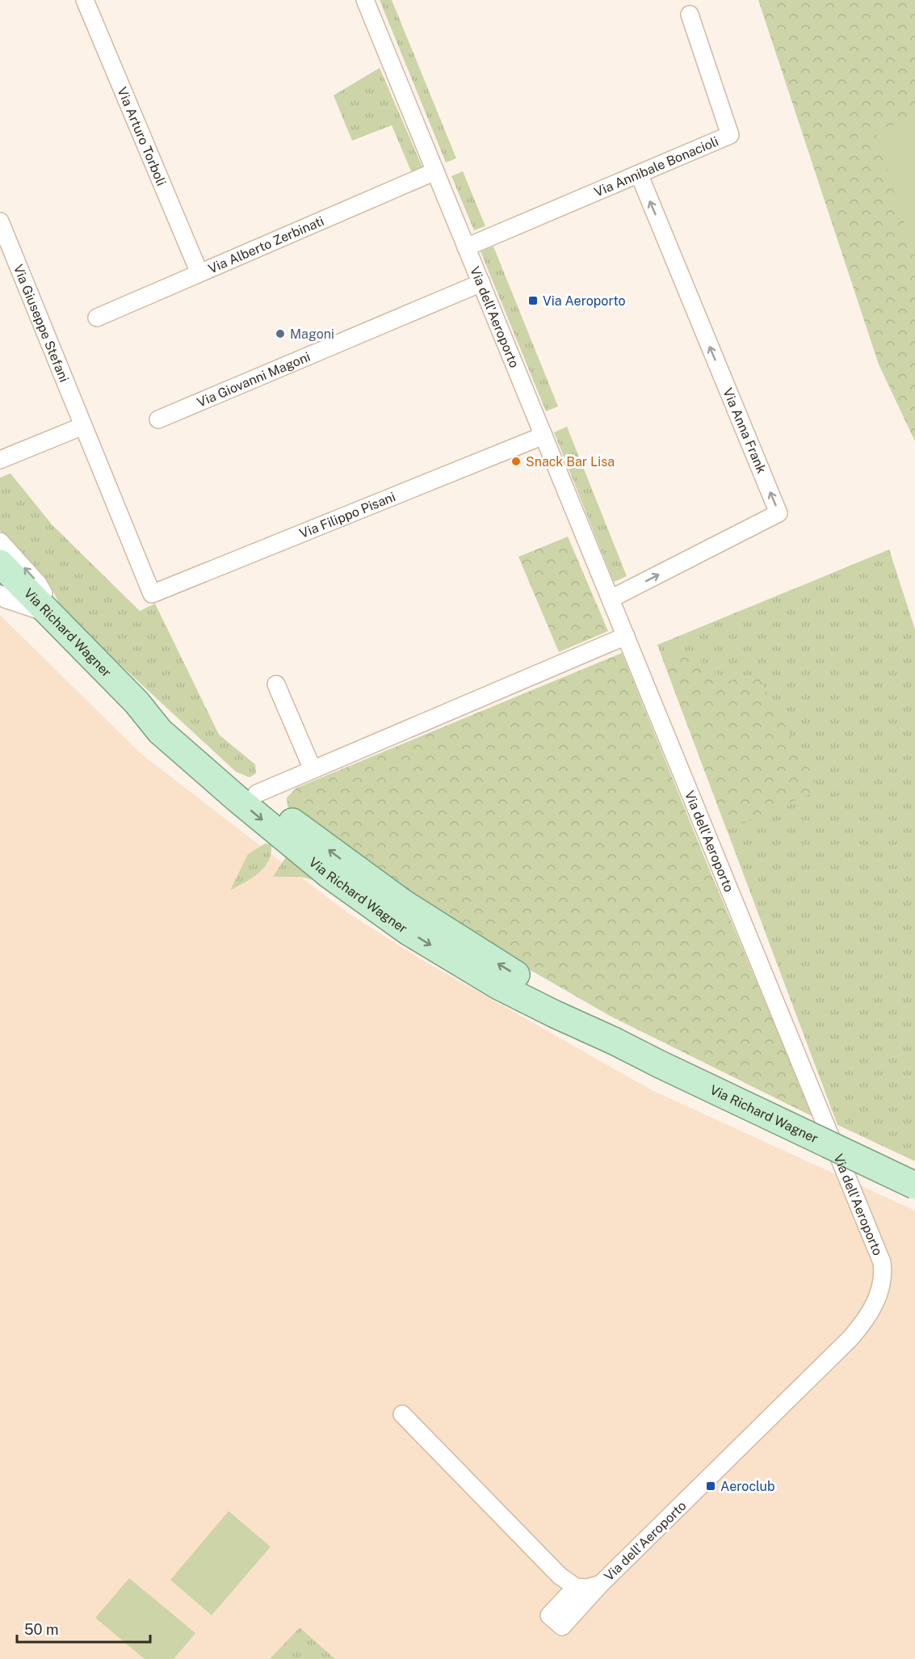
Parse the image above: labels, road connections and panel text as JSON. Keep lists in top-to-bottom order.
{
  "streets": {
    "main road": ["Via Richard Wagner"],
    "street": [
      "Via Arturo Torboli",
      "Via Annibale Bonacioli",
      "Via Alberto Zerbinati",
      "Via dell'Aeroporto",
      "Via Giuseppe Stefani",
      "Via Giovanni Magoni",
      "Via Anna Frank",
      "Via Filippo Pisani"
    ]
  },
  "crossings": [
    ["Via Arturo Torboli", "Via Alberto Zerbinati"],
    ["Via Annibale Bonacioli", "Via dell'Aeroporto"],
    ["Via Annibale Bonacioli", "Via Anna Frank"],
    ["Via Alberto Zerbinati", "Via dell'Aeroporto"],
    ["Via dell'Aeroporto", "Via Giovanni Magoni"],
    ["Via dell'Aeroporto", "Via Anna Frank"],
    ["Via dell'Aeroporto", "Via Filippo Pisani"],
    ["Via Giuseppe Stefani", "Via Filippo Pisani"]
  ],
  "places": {
    "transit": ["Via Aeroporto", "Aeroclub"],
    "other": ["Magoni", "Snack Bar Lisa"]
  },
  "scale_bar": "50 m"
}
